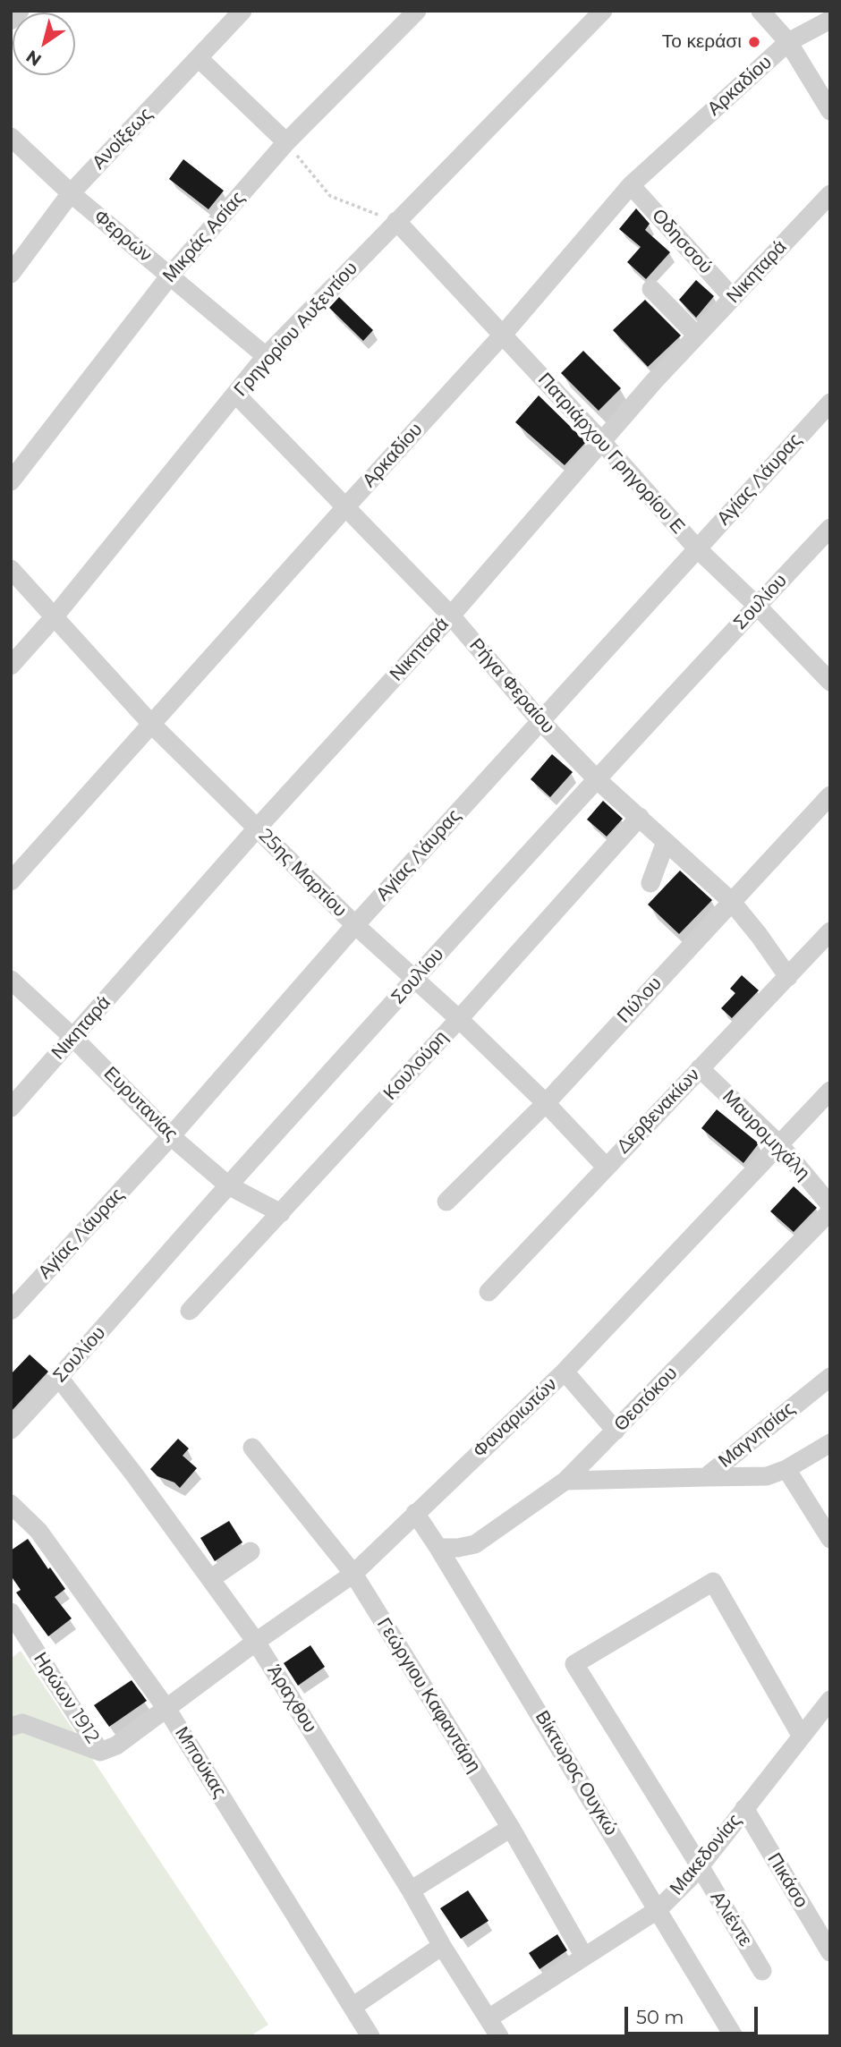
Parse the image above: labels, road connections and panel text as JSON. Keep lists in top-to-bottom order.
{
  "streets": {
    "street": [
      "Αρκαδίου",
      "Ανοίξεως",
      "Φερρών",
      "Μικράς Ασίας",
      "Οδησσού",
      "Νικηταρά",
      "Γρηγορίου Αυξεντίου",
      "Πατριάρχου Γρηγορίου Ε",
      "Αγίας Λάυρας",
      "Σουλίου",
      "Ρήγα Φεραίου",
      "25ης Μαρτίου",
      "Πύλου",
      "Κουλούρη",
      "Ευρυτανίας",
      "Δερβενακίων",
      "Μαυρομιχάλη",
      "Θεοτόκου",
      "Φαναριωτών",
      "Μαγνησίας",
      "Γεώργιου Καφαντάρη",
      "Ηρώων 1912",
      "Άραχθου",
      "Μπούκας",
      "Βίκτωρος Ουγκώ",
      "Μακεδονίας",
      "Πικάσο",
      "Αλιέντε"
    ]
  },
  "crossings": [
    ["Αρκαδίου", "Οδησσού"],
    ["Αρκαδίου", "Πατριάρχου Γρηγορίου Ε"],
    ["Αρκαδίου", "Ρήγα Φεραίου"],
    ["Αρκαδίου", "25ης Μαρτίου"],
    ["Ανοίξεως", "Φερρών"],
    ["Φερρών", "Μικράς Ασίας"],
    ["Φερρών", "Γρηγορίου Αυξεντίου"],
    ["Οδησσού", "Νικηταρά"],
    ["Νικηταρά", "Πατριάρχου Γρηγορίου Ε"],
    ["Νικηταρά", "Ρήγα Φεραίου"],
    ["Νικηταρά", "25ης Μαρτίου"],
    ["Νικηταρά", "Ευρυτανίας"],
    ["Γρηγορίου Αυξεντίου", "Πατριάρχου Γρηγορίου Ε"],
    ["Γρηγορίου Αυξεντίου", "Ρήγα Φεραίου"],
    ["Γρηγορίου Αυξεντίου", "25ης Μαρτίου"],
    ["Πατριάρχου Γρηγορίου Ε", "Αγίας Λάυρας"],
    ["Πατριάρχου Γρηγορίου Ε", "Σουλίου"],
    ["Αγίας Λάυρας", "Ρήγα Φεραίου"],
    ["Αγίας Λάυρας", "25ης Μαρτίου"],
    ["Αγίας Λάυρας", "Ευρυτανίας"],
    ["Σουλίου", "Ρήγα Φεραίου"],
    ["Σουλίου", "25ης Μαρτίου"],
    ["Σουλίου", "Ευρυτανίας"],
    ["Σουλίου", "Άραχθου"],
    ["Ρήγα Φεραίου", "Πύλου"],
    ["Ρήγα Φεραίου", "Κουλούρη"],
    ["Ρήγα Φεραίου", "Δερβενακίων"],
    ["25ης Μαρτίου", "Πύλου"],
    ["25ης Μαρτίου", "Κουλούρη"],
    ["25ης Μαρτίου", "Δερβενακίων"],
    ["Κουλούρη", "Ευρυτανίας"],
    ["Δερβενακίων", "Μαυρομιχάλη"],
    ["Μαυρομιχάλη", "Φαναριωτών"],
    ["Θεοτόκου", "Μαγνησίας"],
    ["Θεοτόκου", "Βίκτωρος Ουγκώ"],
    ["Φαναριωτών", "Γεώργιου Καφαντάρη"],
    ["Φαναριωτών", "Ηρώων 1912"],
    ["Φαναριωτών", "Άραχθου"],
    ["Φαναριωτών", "Μπούκας"],
    ["Φαναριωτών", "Βίκτωρος Ουγκώ"],
    ["Γεώργιου Καφαντάρη", "Μακεδονίας"],
    ["Άραχθου", "Μακεδονίας"],
    ["Βίκτωρος Ουγκώ", "Μακεδονίας"],
    ["Μακεδονίας", "Πικάσο"],
    ["Μακεδονίας", "Αλιέντε"]
  ],
  "places": ["Το κεράσι"],
  "scale_bar": "50 m",
  "north": "bottom left"
}
